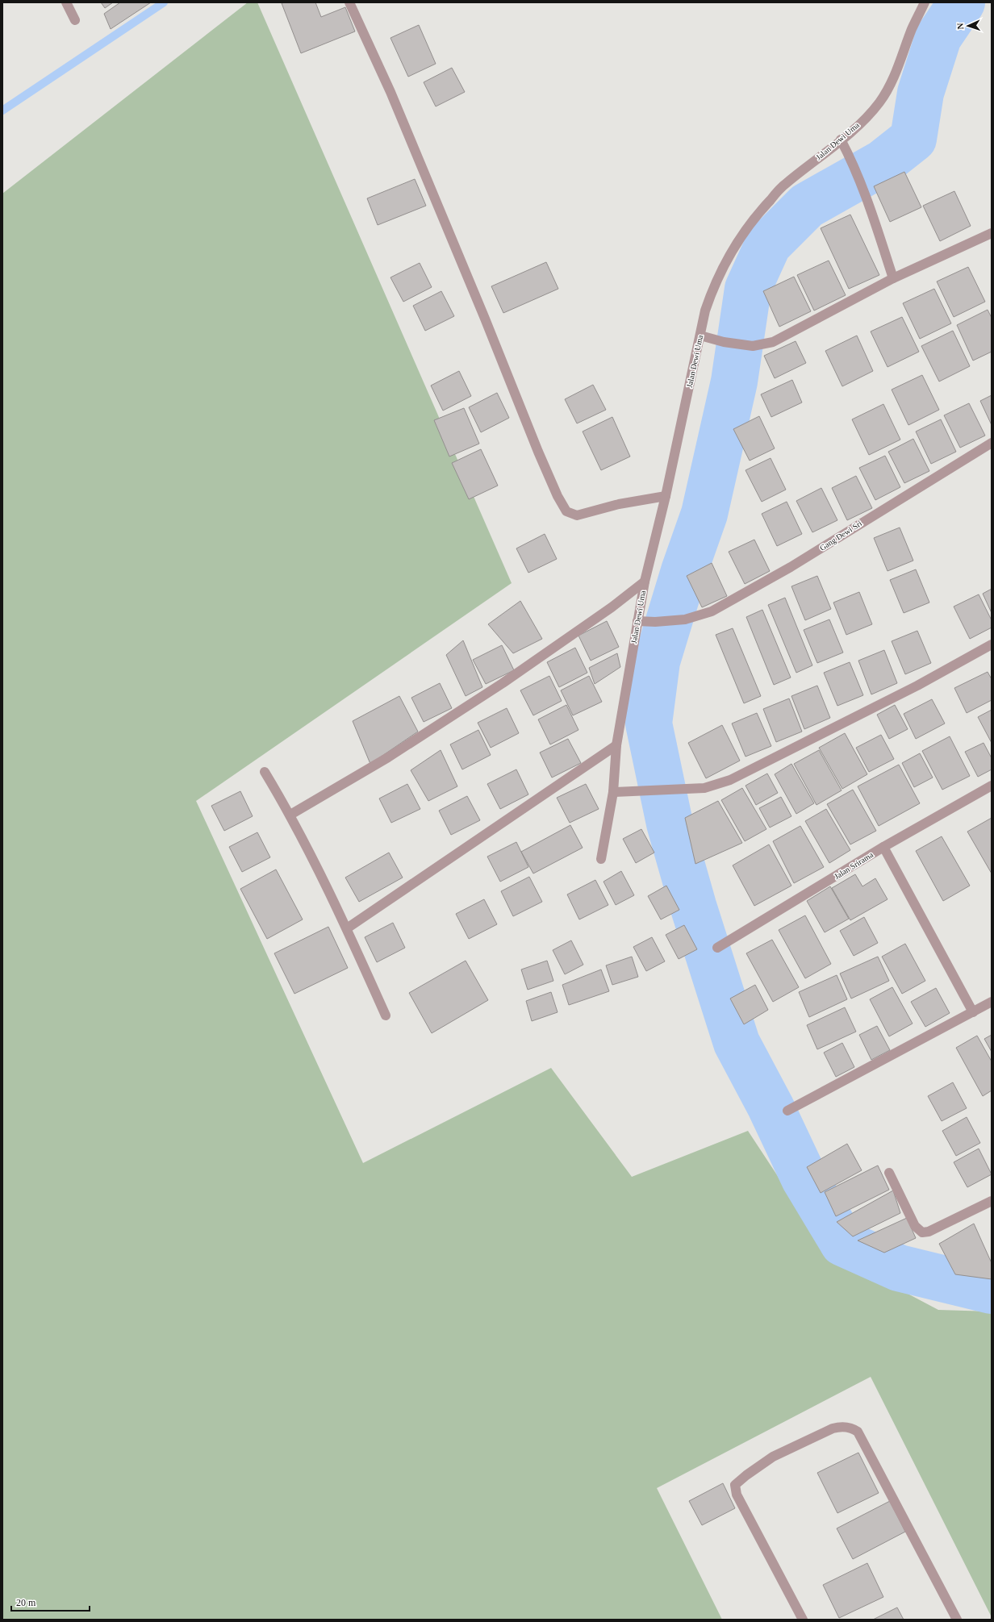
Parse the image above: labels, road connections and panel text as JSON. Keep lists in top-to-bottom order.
{
  "streets": {
    "street": ["Jalan Dewi Uma", "Gang Dewi Sri", "Jalan Srirama"]
  },
  "crossings": [
    ["Jalan Dewi Uma", "Gang Dewi Sri"]
  ],
  "scale_bar": "20 m",
  "north": "left"
}
